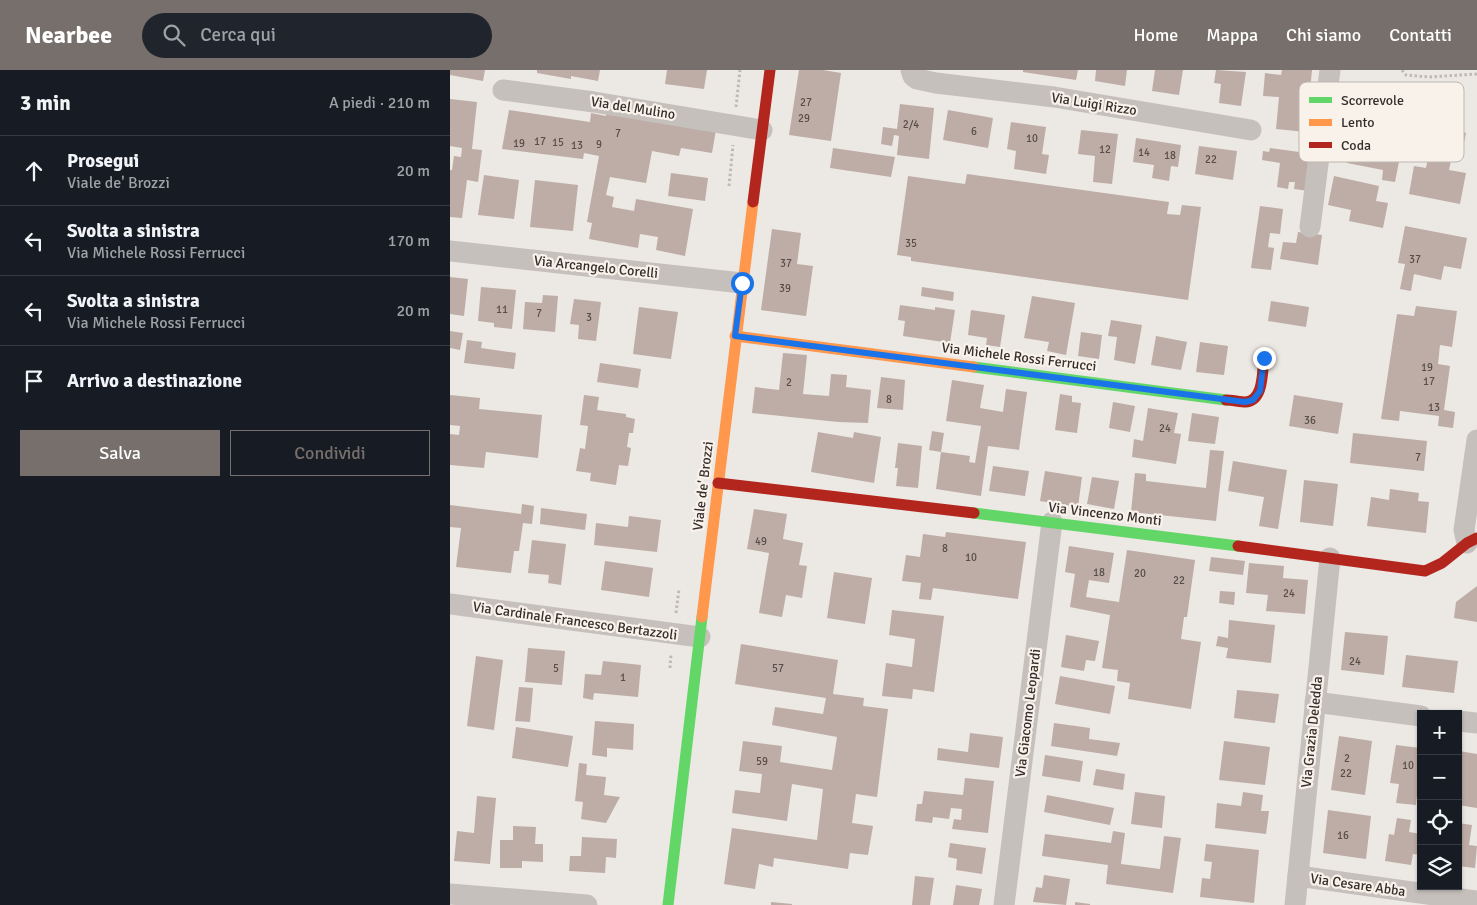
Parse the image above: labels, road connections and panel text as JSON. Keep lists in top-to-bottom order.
{
  "streets": {
    "street": [
      "Via Luigi Rizzo",
      "Via del Mulino",
      "Via Arcangelo Corelli",
      "Via Michele Rossi Ferrucci",
      "Viale de' Brozzi",
      "Via Vincenzo Monti",
      "Via Cardinale Francesco Bertazzoli",
      "Via Giacomo Leopardi",
      "Via Grazia Deledda",
      "Via Cesare Abba"
    ]
  },
  "crossings": [
    ["Via del Mulino", "Viale de' Brozzi"],
    ["Via Arcangelo Corelli", "Viale de' Brozzi"],
    ["Via Michele Rossi Ferrucci", "Viale de' Brozzi"],
    ["Viale de' Brozzi", "Via Vincenzo Monti"],
    ["Viale de' Brozzi", "Via Cardinale Francesco Bertazzoli"],
    ["Via Vincenzo Monti", "Via Giacomo Leopardi"],
    ["Via Vincenzo Monti", "Via Grazia Deledda"],
    ["Via Grazia Deledda", "Via Cesare Abba"]
  ],
  "house_numbers": [
    "27",
    "29",
    "2/4",
    "6",
    "7",
    "10",
    "17",
    "15",
    "19",
    "9",
    "13",
    "12",
    "14",
    "18",
    "22",
    "35",
    "37",
    "37",
    "39",
    "11",
    "7",
    "3",
    "19",
    "17",
    "2",
    "8",
    "13",
    "36",
    "24",
    "7",
    "49",
    "8",
    "10",
    "18",
    "20",
    "22",
    "24",
    "24",
    "5",
    "57",
    "1",
    "2",
    "59",
    "10",
    "22",
    "16"
  ],
  "legend": ["Scorrevole", "Lento", "Coda"],
  "page": {
    "header": "Nearbee",
    "search": "Cerca qui",
    "nav": [
      "Home",
      "Mappa",
      "Chi siamo",
      "Contatti"
    ],
    "heading": ["3 min", "A piedi · 210 m"],
    "list": [
      ["Prosegui", "Viale de' Brozzi", "20 m"],
      ["Svolta a sinistra", "Via Michele Rossi Ferrucci", "170 m"],
      ["Svolta a sinistra", "Via Michele Rossi Ferrucci", "20 m"],
      "Arrivo a destinazione"
    ],
    "buttons": ["Salva", "Condividi"],
    "map_buttons": ["+", "−"]
  }
}
